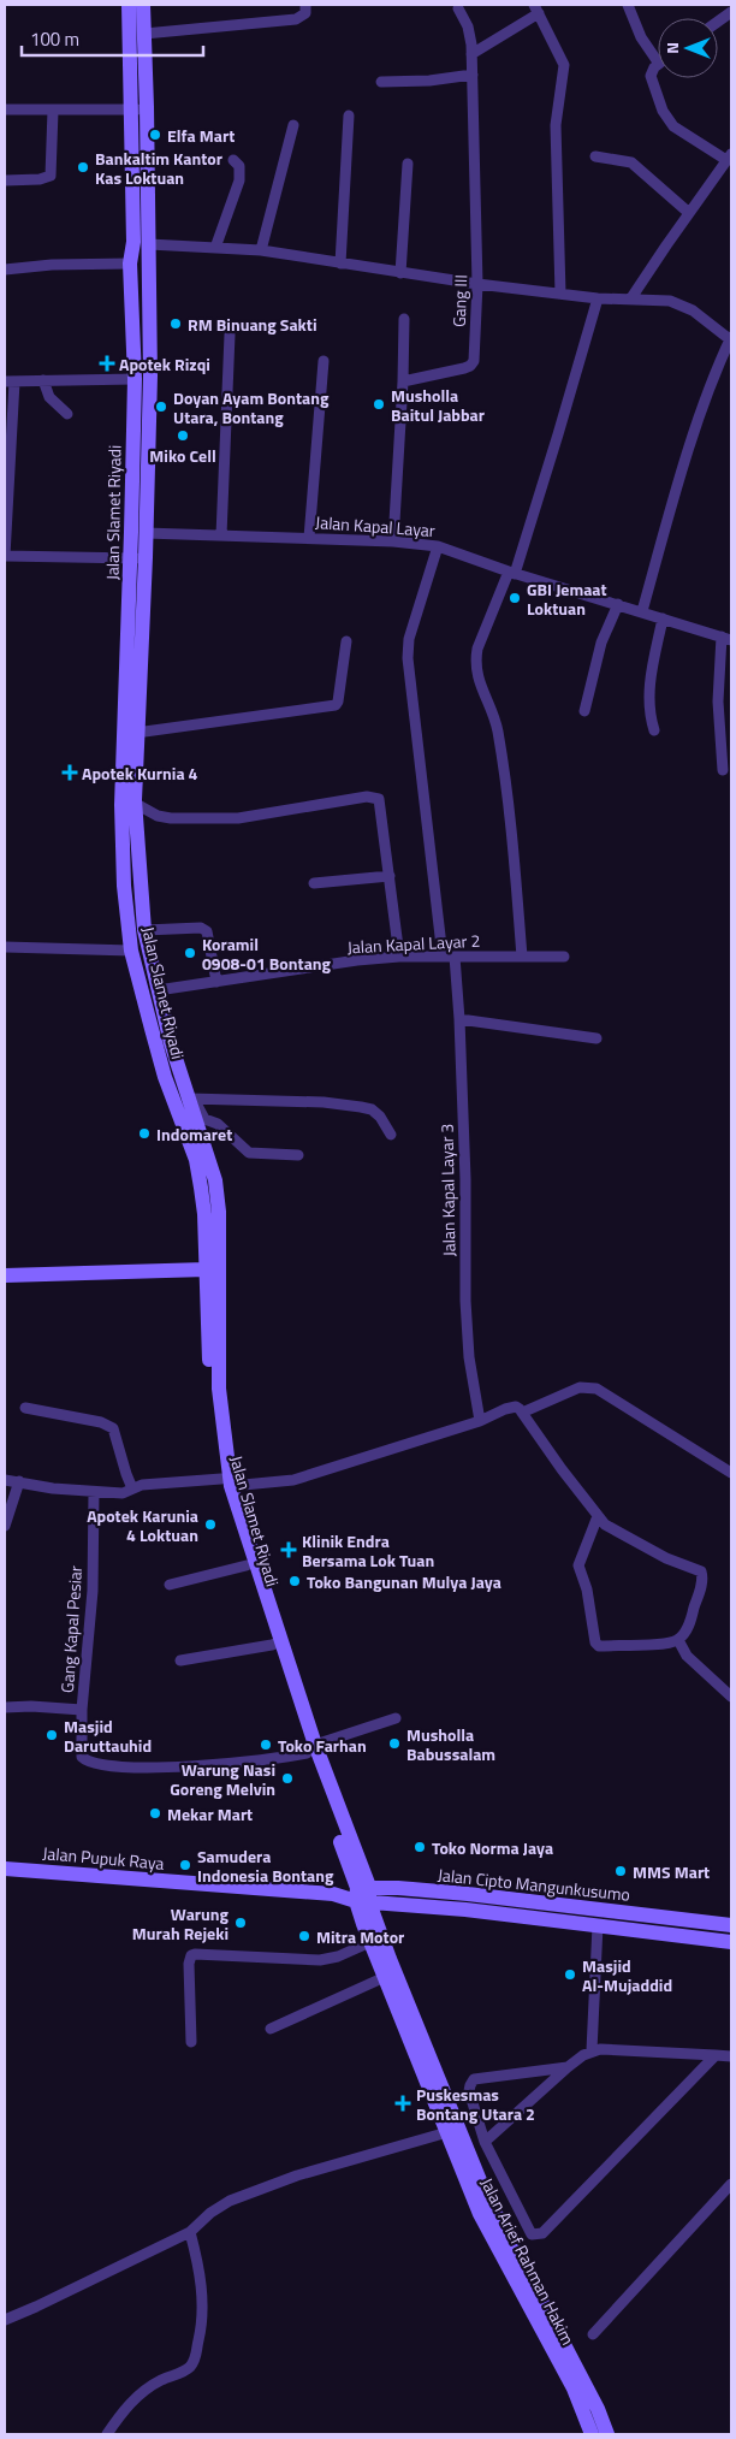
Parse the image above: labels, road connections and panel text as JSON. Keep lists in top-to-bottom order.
{
  "streets": {
    "street": [
      "Gang III",
      "Jalan Slamet Riyadi",
      "Jalan Kapal Layar",
      "Jalan Kapal Layar 2",
      "Jalan Kapal Layar 3",
      "Gang Kapal Pesiar",
      "Jalan Pupuk Raya",
      "Jalan Cipto Mangunkusumo",
      "Jalan Arief Rahman Hakim"
    ]
  },
  "crossings": [
    ["Jalan Slamet Riyadi", "Jalan Kapal Layar"],
    ["Jalan Slamet Riyadi", "Jalan Kapal Layar 2"],
    ["Jalan Slamet Riyadi", "Gang Kapal Pesiar"],
    ["Jalan Slamet Riyadi", "Jalan Cipto Mangunkusumo"],
    ["Jalan Slamet Riyadi", "Jalan Arief Rahman Hakim"],
    ["Jalan Kapal Layar 2", "Jalan Kapal Layar 3"],
    ["Jalan Pupuk Raya", "Jalan Cipto Mangunkusumo"],
    ["Jalan Cipto Mangunkusumo", "Jalan Arief Rahman Hakim"]
  ],
  "places": {
    "other": [
      "Elfa Mart",
      "Bankaltim Kantor Kas Loktuan",
      "RM Binuang Sakti",
      "Musholla Baitul Jabbar",
      "Doyan Ayam Bontang Utara, Bontang",
      "Miko Cell",
      "GBI Jemaat Loktuan",
      "Koramil 0908-01 Bontang",
      "Indomaret",
      "Apotek Karunia 4 Loktuan",
      "Toko Bangunan Mulya Jaya",
      "Masjid Daruttauhid",
      "Musholla Babussalam",
      "Toko Farhan",
      "Warung Nasi Goreng Melvin",
      "Mekar Mart",
      "Toko Norma Jaya",
      "Samudera Indonesia Bontang",
      "MMS Mart",
      "Warung Murah Rejeki",
      "Mitra Motor",
      "Masjid Al-Mujaddid"
    ],
    "health": [
      "Apotek Rizqi",
      "Apotek Kurnia 4",
      "Klinik Endra Bersama Lok Tuan",
      "Puskesmas Bontang Utara 2"
    ]
  },
  "scale_bar": "100 m",
  "north": "left"
}
